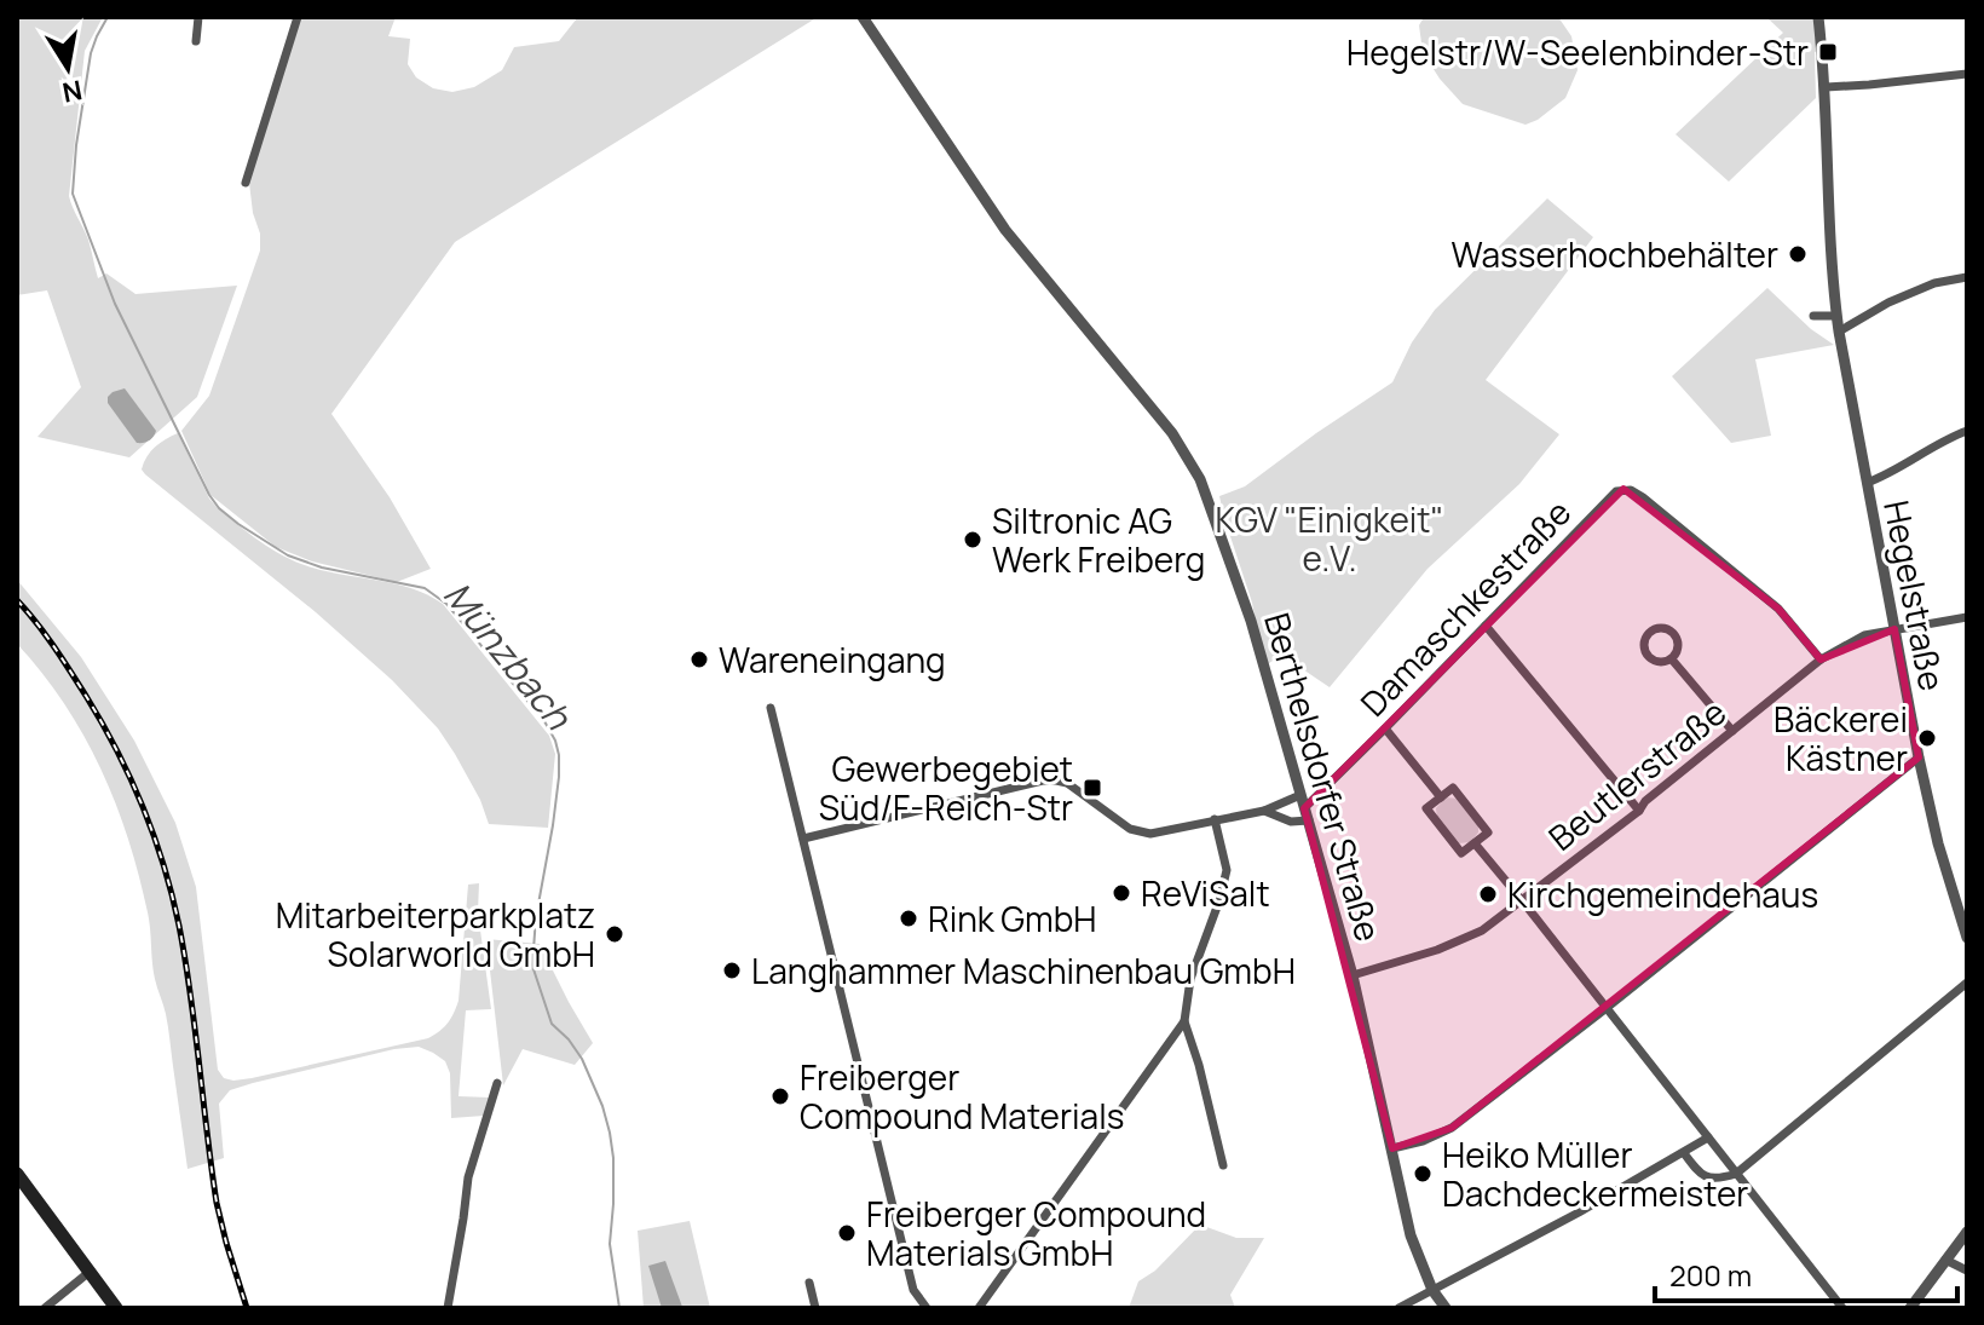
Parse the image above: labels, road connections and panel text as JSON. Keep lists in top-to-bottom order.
{
  "streets": {
    "street": [
      "Hegelstraße",
      "Damaschkestraße",
      "Beutlerstraße",
      "Berthelsdorfer Straße"
    ]
  },
  "crossings": [
    ["Hegelstraße", "Beutlerstraße"],
    ["Damaschkestraße", "Beutlerstraße"],
    ["Damaschkestraße", "Berthelsdorfer Straße"],
    ["Beutlerstraße", "Berthelsdorfer Straße"]
  ],
  "water": ["Münzbach"],
  "parks": ["KGV \"Einigkeit\" e.V."],
  "places": {
    "transit": ["Hegelstr/W-Seelenbinder-Str", "Gewerbegebiet Süd/F-Reich-Str"],
    "other": [
      "Wasserhochbehälter",
      "Siltronic AG Werk Freiberg",
      "Wareneingang",
      "Bäckerei Kästner",
      "ReViSalt",
      "Kirchgemeindehaus",
      "Rink GmbH",
      "Mitarbeiterparkplatz Solarworld GmbH",
      "Langhammer Maschinenbau GmbH",
      "Freiberger Compound Materials",
      "Heiko Müller Dachdeckermeister",
      "Freiberger Compound Materials GmbH"
    ]
  },
  "scale_bar": "200 m",
  "north": "bottom"
}
